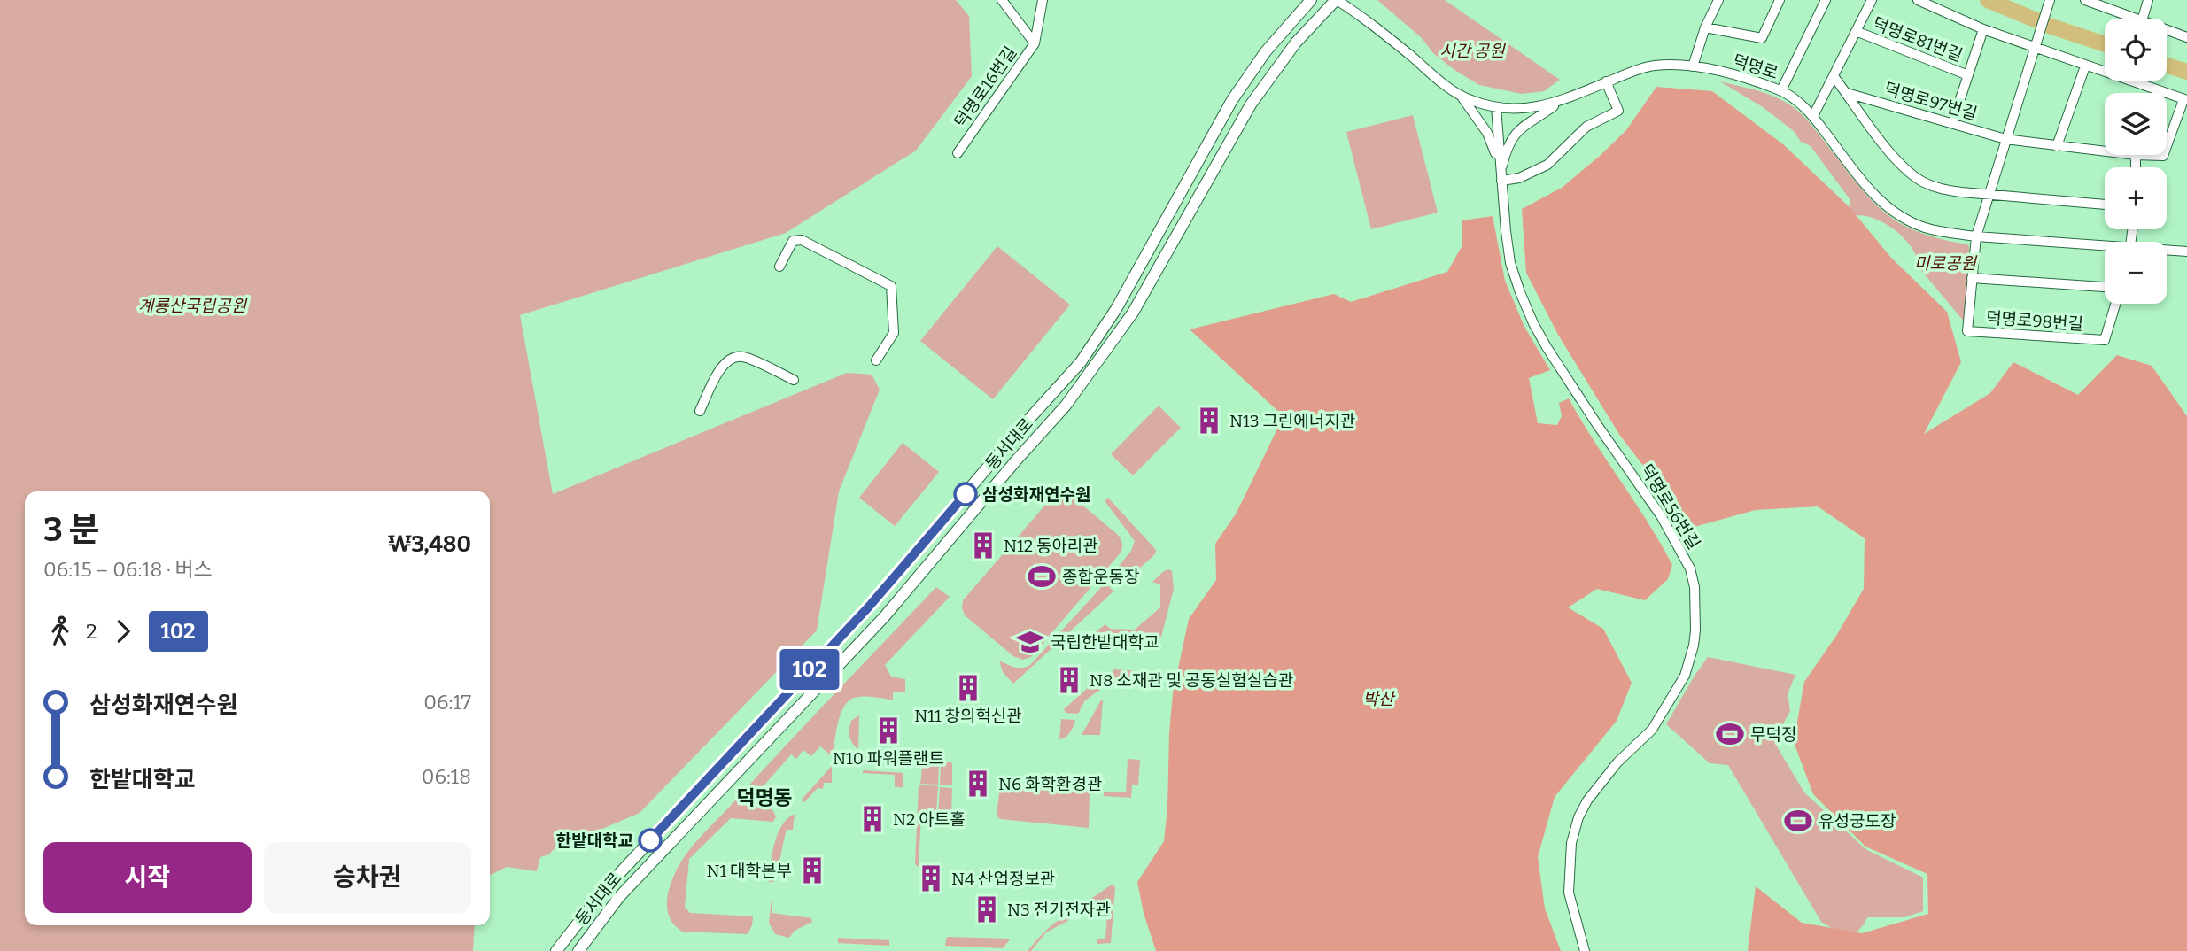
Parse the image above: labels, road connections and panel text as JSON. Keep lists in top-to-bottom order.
{
  "streets": {
    "street": [
      "덕명로81번길",
      "덕명로",
      "덕명로16번길",
      "덕명로97번길",
      "덕명로98번길",
      "동서대로",
      "덕명로56번길"
    ]
  },
  "crossings": [
    ["덕명로81번길", "덕명로"],
    ["덕명로", "덕명로98번길"],
    ["덕명로", "동서대로"],
    ["덕명로", "덕명로56번길"]
  ],
  "districts": ["덕명동"],
  "parks": [
    "시간 공원",
    "미로공원",
    "계룡산국립공원",
    "박산"
  ],
  "places": {
    "building": [
      "N13 그린에너지관",
      "N12 동아리관",
      "N8 소재관 및 공동실험실습관",
      "N11 창의혁신관",
      "N10 파워플랜트",
      "N6 화학환경관",
      "N2 아트홀",
      "N1 대학본부",
      "N4 산업정보관",
      "N3 전기전자관"
    ],
    "other": ["삼성화재연수원", "한밭대학교"],
    "sports": ["종합운동장", "무덕정", "유성궁도장"],
    "school or university": ["국립한밭대학교"]
  },
  "lines": ["bus line 102"],
  "page": {
    "on_map": "102",
    "map_buttons": ["+", "−"],
    "heading": ["3 분", "06:15 – 06:18 · 버스", "₩3,480"],
    "legs": ["2", "102"],
    "list": [
      {
        "name": "삼성화재연수원",
        "value": "06:17"
      },
      {
        "name": "한밭대학교",
        "value": "06:18"
      }
    ],
    "buttons": ["시작", "승차권"]
  }
}
